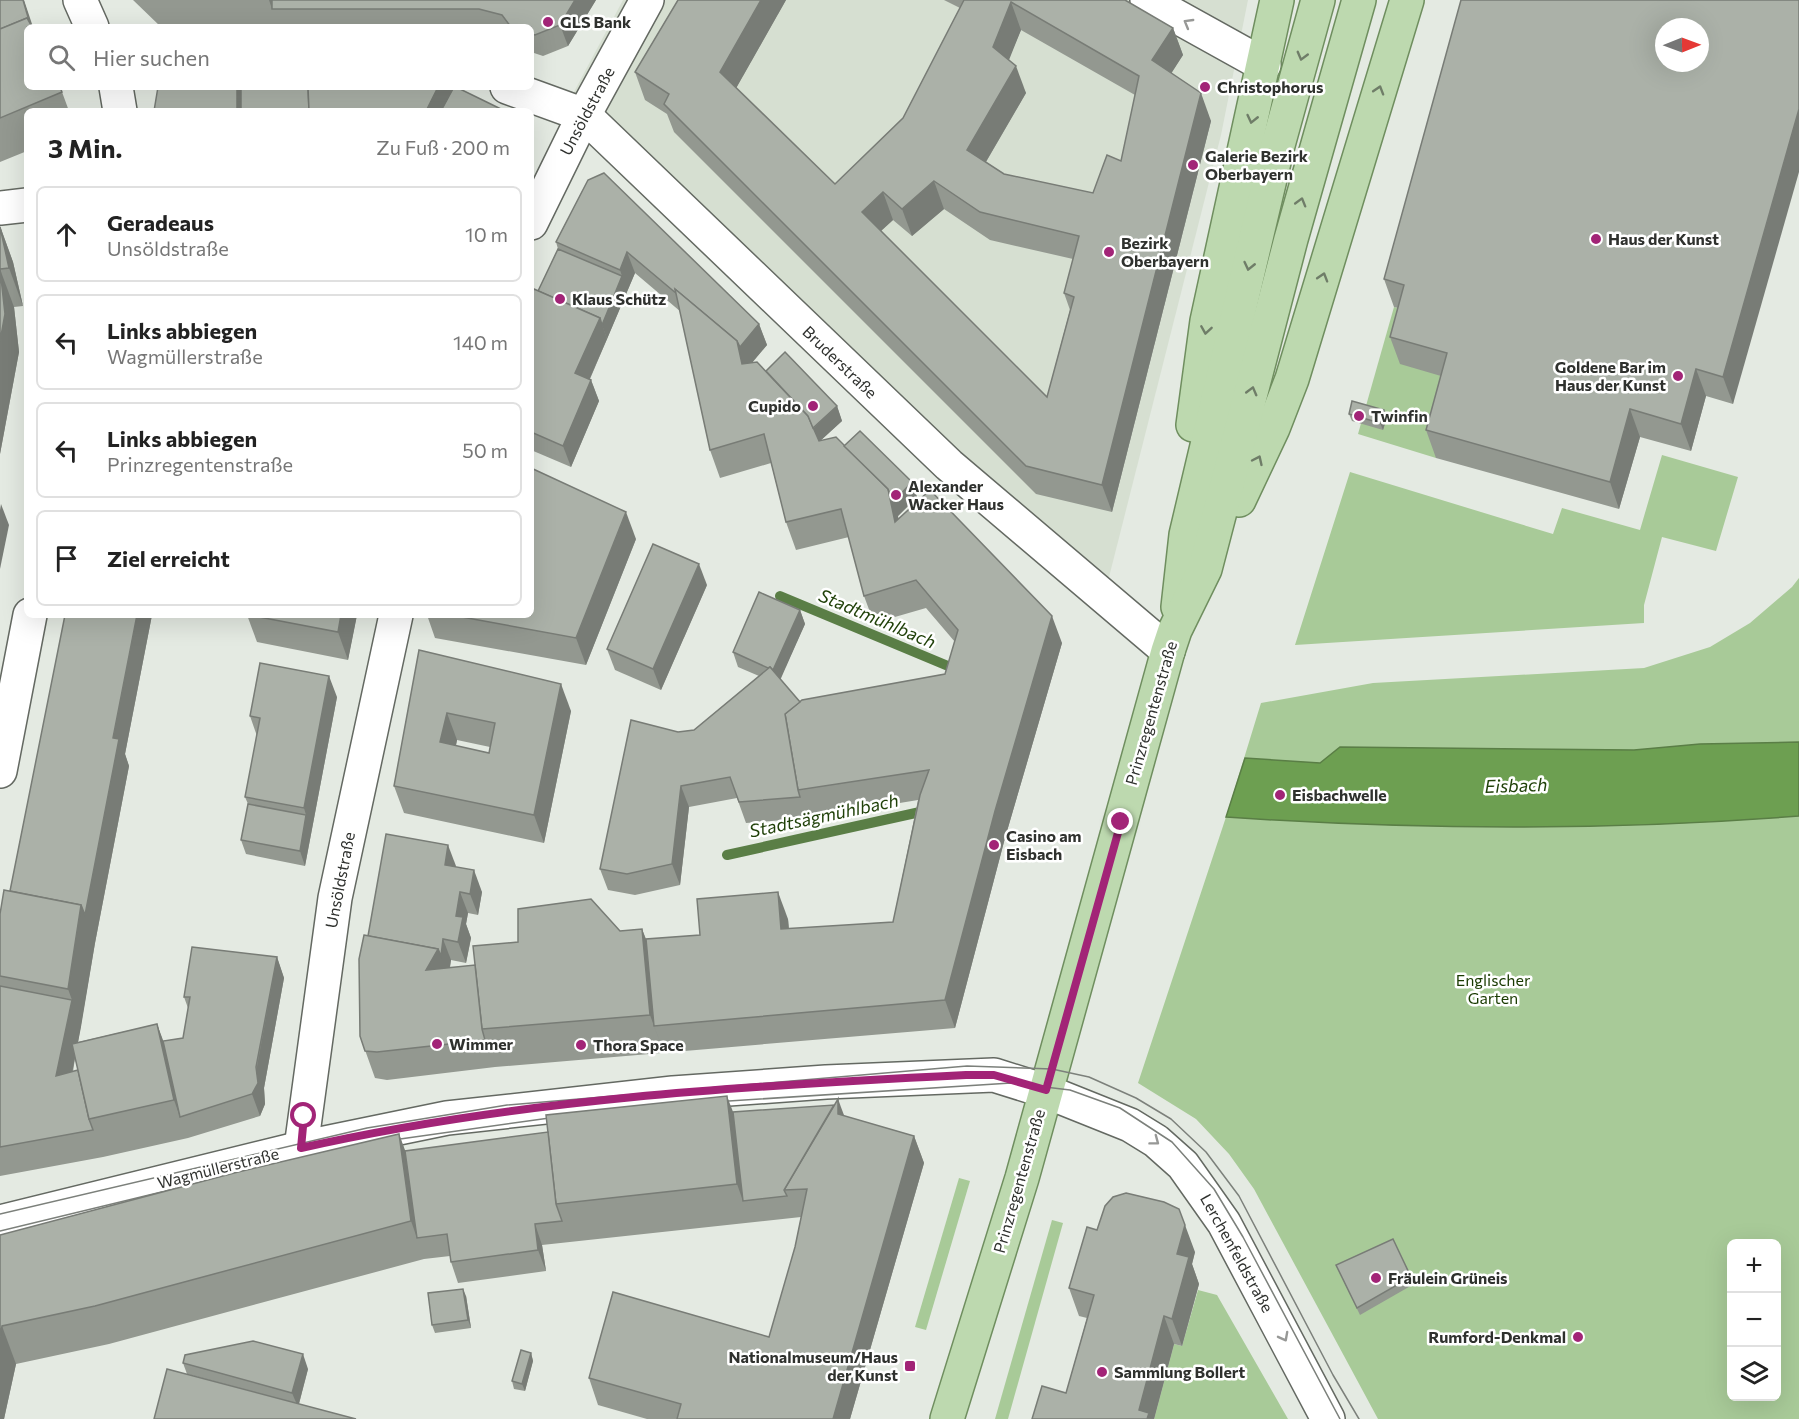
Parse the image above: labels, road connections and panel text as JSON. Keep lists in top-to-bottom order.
{
  "streets": {
    "main road": ["Prinzregentenstraße"],
    "street": [
      "Unsöldstraße",
      "Bruderstraße",
      "Wagmüllerstraße",
      "Lerchenfeldstraße"
    ]
  },
  "crossings": [
    ["Unsöldstraße", "Bruderstraße"],
    ["Unsöldstraße", "Wagmüllerstraße"],
    ["Bruderstraße", "Prinzregentenstraße"],
    ["Prinzregentenstraße", "Wagmüllerstraße"],
    ["Prinzregentenstraße", "Lerchenfeldstraße"],
    ["Wagmüllerstraße", "Lerchenfeldstraße"]
  ],
  "one_way": ["Lerchenfeldstraße"],
  "water": ["Stadtmühlbach", "Eisbach", "Stadtsägmühlbach"],
  "parks": ["Englischer Garten"],
  "places": {
    "other": [
      "GLS Bank",
      "Christophorus",
      "Galerie Bezirk Oberbayern",
      "Haus der Kunst",
      "Bezirk Oberbayern",
      "Klaus Schütz",
      "Goldene Bar im Haus der Kunst",
      "Cupido",
      "Twinfin",
      "Alexander Wacker Haus",
      "Eisbachwelle",
      "Casino am Eisbach",
      "Wimmer",
      "Thora Space",
      "Fräulein Grüneis",
      "Rumford-Denkmal",
      "Sammlung Bollert"
    ],
    "transit": ["Nationalmuseum/Haus der Kunst"]
  },
  "north": "right",
  "page": {
    "search": "Hier suchen",
    "heading": ["3 Min.", "Zu Fuß · 200 m"],
    "list": [
      ["Geradeaus", "Unsöldstraße", "10 m"],
      ["Links abbiegen", "Wagmüllerstraße", "140 m"],
      ["Links abbiegen", "Prinzregentenstraße", "50 m"],
      "Ziel erreicht"
    ],
    "map_buttons": ["+", "−"]
  }
}
